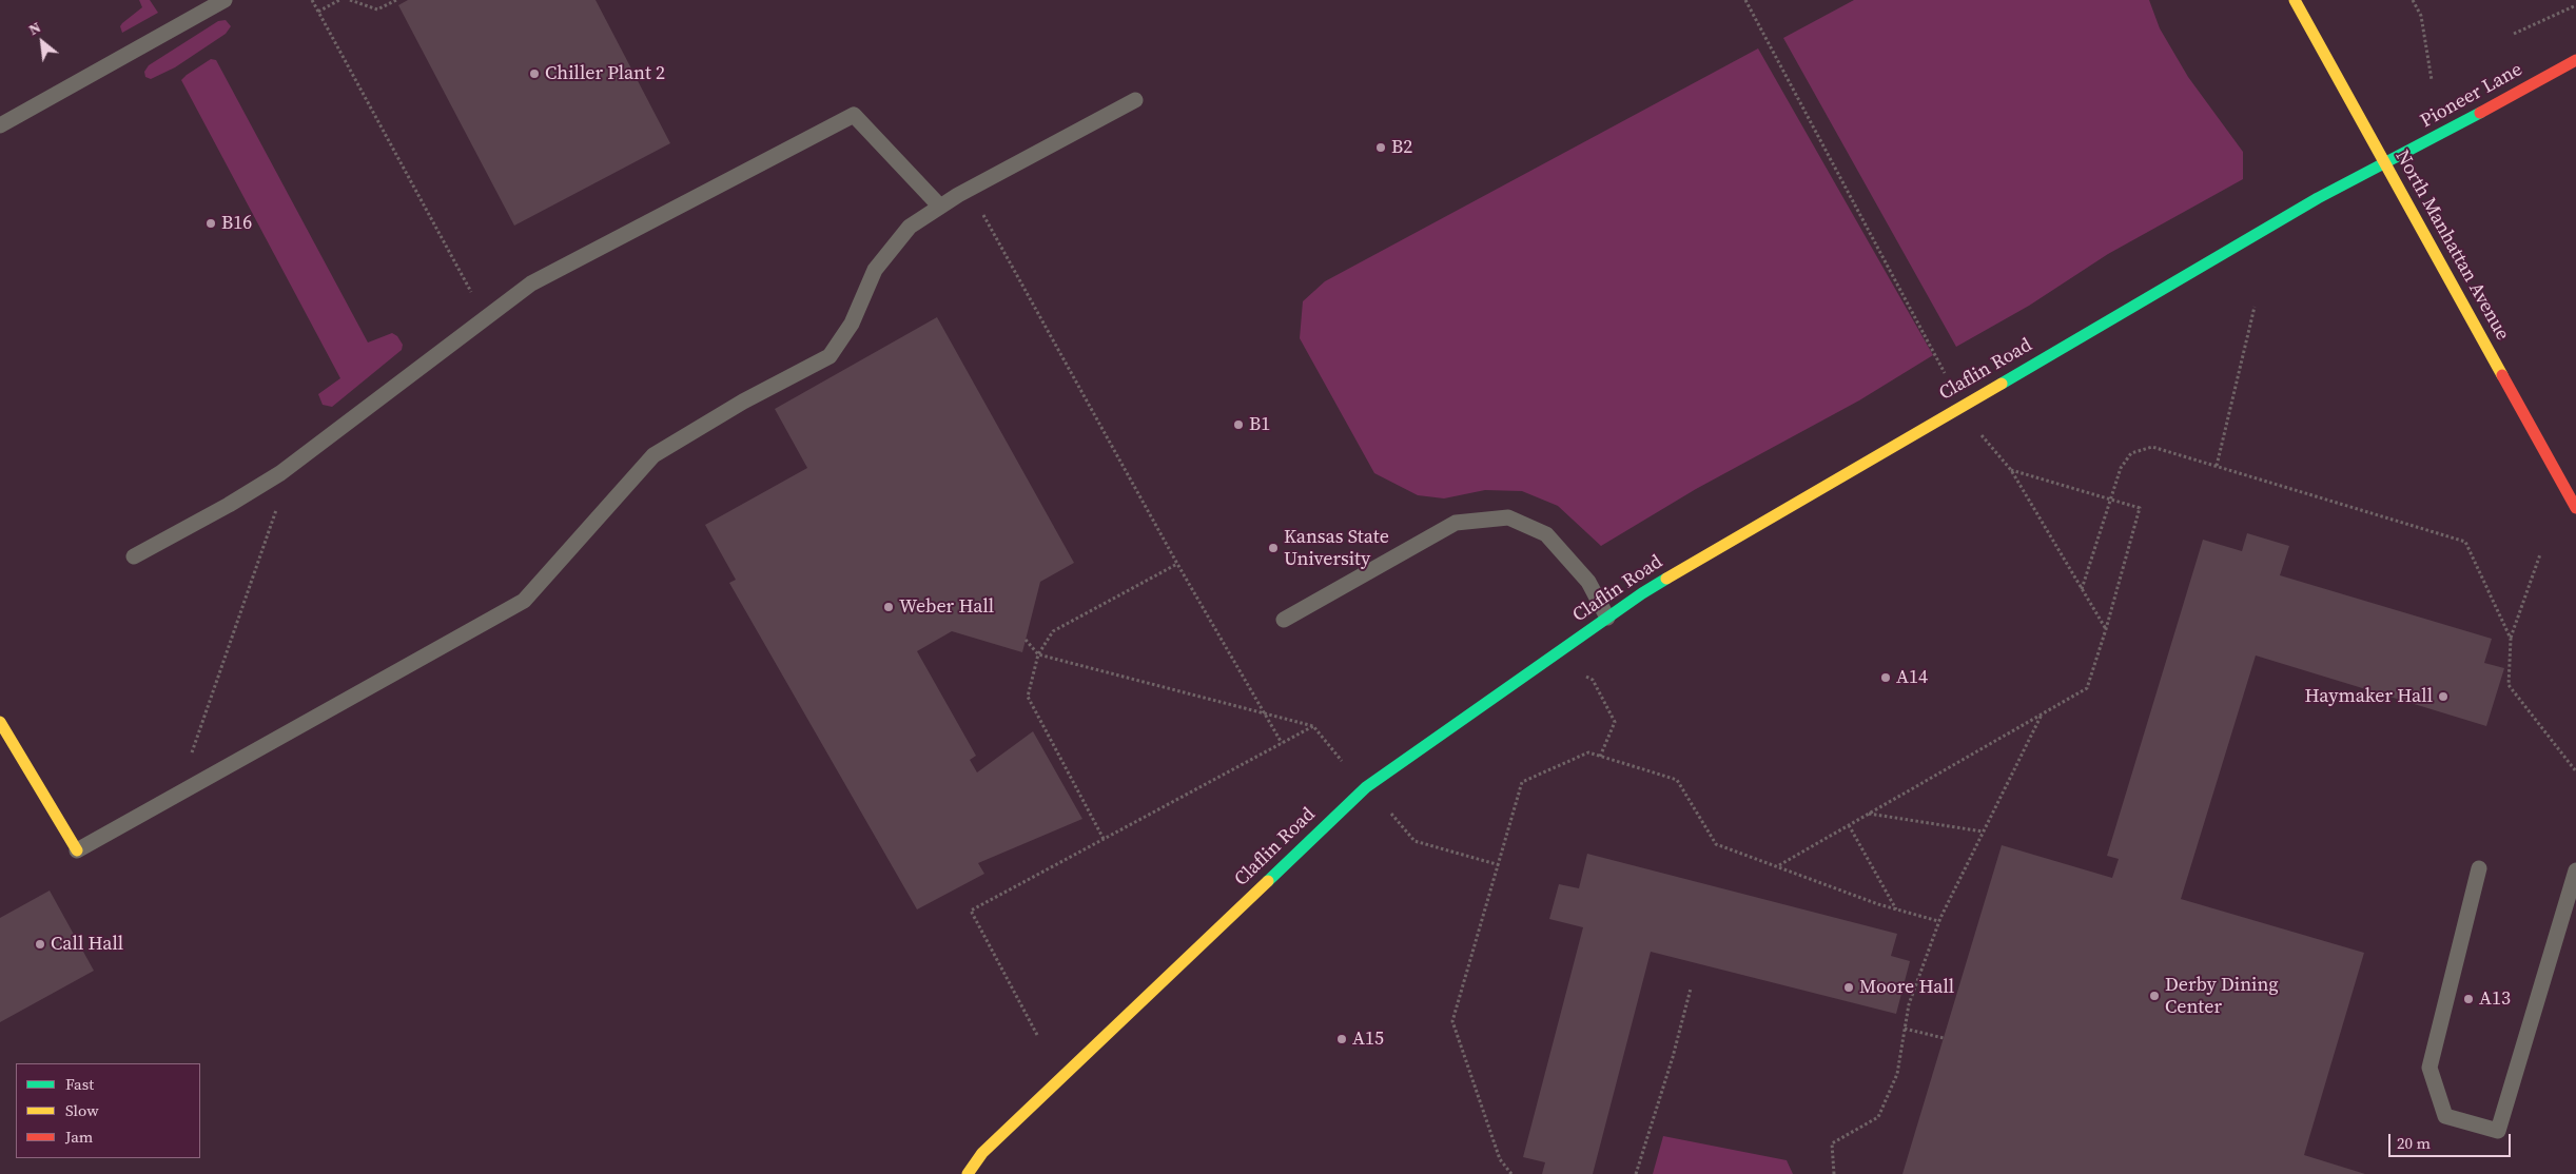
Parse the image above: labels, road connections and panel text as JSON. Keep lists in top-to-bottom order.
{
  "streets": {
    "street": ["Pioneer Lane", "North Manhattan Avenue", "Claflin Road"]
  },
  "crossings": [
    ["Pioneer Lane", "North Manhattan Avenue"],
    ["Pioneer Lane", "Claflin Road"],
    ["North Manhattan Avenue", "Claflin Road"]
  ],
  "places": [
    "Chiller Plant 2",
    "B2",
    "B16",
    "B1",
    "Kansas State University",
    "Weber Hall",
    "A14",
    "Haymaker Hall",
    "Call Hall",
    "Moore Hall",
    "Derby Dining Center",
    "A13",
    "A15"
  ],
  "legend": ["Fast", "Slow", "Jam"],
  "scale_bar": "20 m",
  "north": "top left"
}
